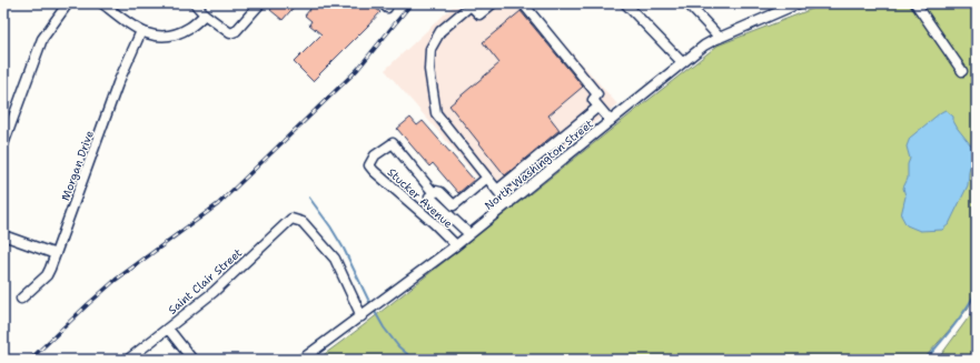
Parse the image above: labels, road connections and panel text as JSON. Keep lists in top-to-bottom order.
{
  "streets": {
    "street": [
      "North Washington Street",
      "Morgan Drive",
      "Stucker Avenue",
      "Saint Clair Street"
    ]
  },
  "crossings": [
    ["North Washington Street", "Stucker Avenue"],
    ["North Washington Street", "Saint Clair Street"]
  ]
}
